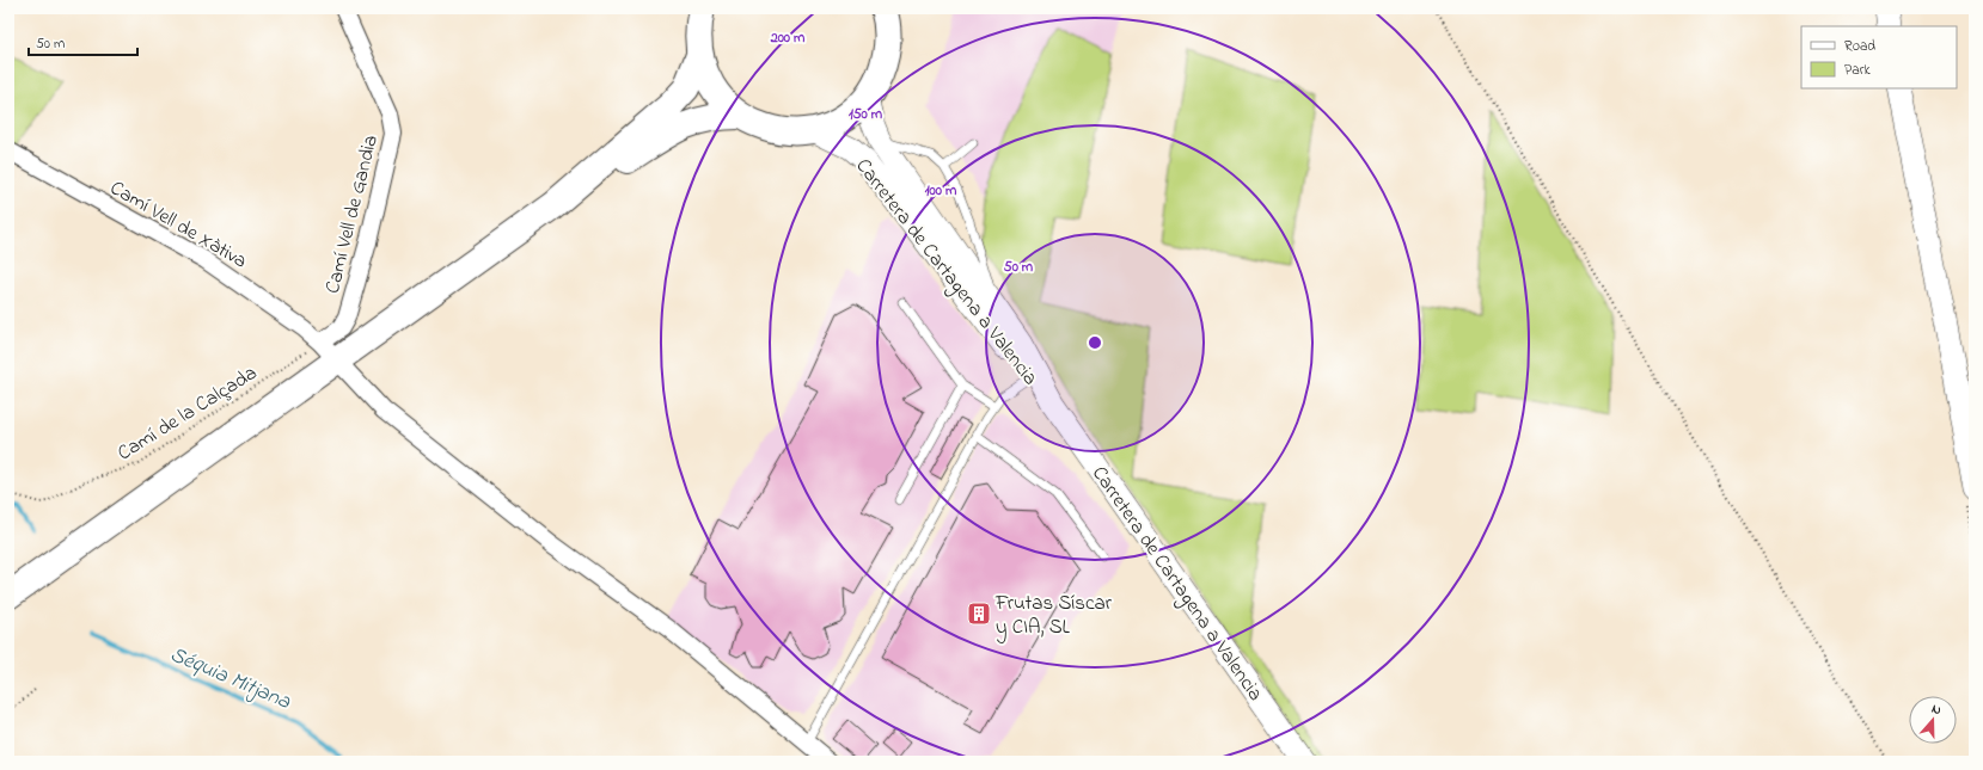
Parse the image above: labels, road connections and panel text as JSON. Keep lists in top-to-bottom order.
{
  "streets": {
    "main road": ["Carretera de Cartagena a Valencia"],
    "street": ["Camí Vell de Gandia", "Camí Vell de Xàtiva"],
    "path": ["Camí de la Calçada"]
  },
  "crossings": [
    ["Camí Vell de Gandia", "Camí Vell de Xàtiva"],
    ["Camí Vell de Gandia", "Camí de la Calçada"],
    ["Camí Vell de Xàtiva", "Camí de la Calçada"]
  ],
  "water": ["Séquia Mitjana"],
  "places": {
    "building": ["Frutas Síscar y CIA, SL"]
  },
  "legend": ["Road", "Park"],
  "scale_bar": "50 m",
  "north": "top",
  "rings": [
    "200 m",
    "150 m",
    "100 m",
    "50 m"
  ]
}
